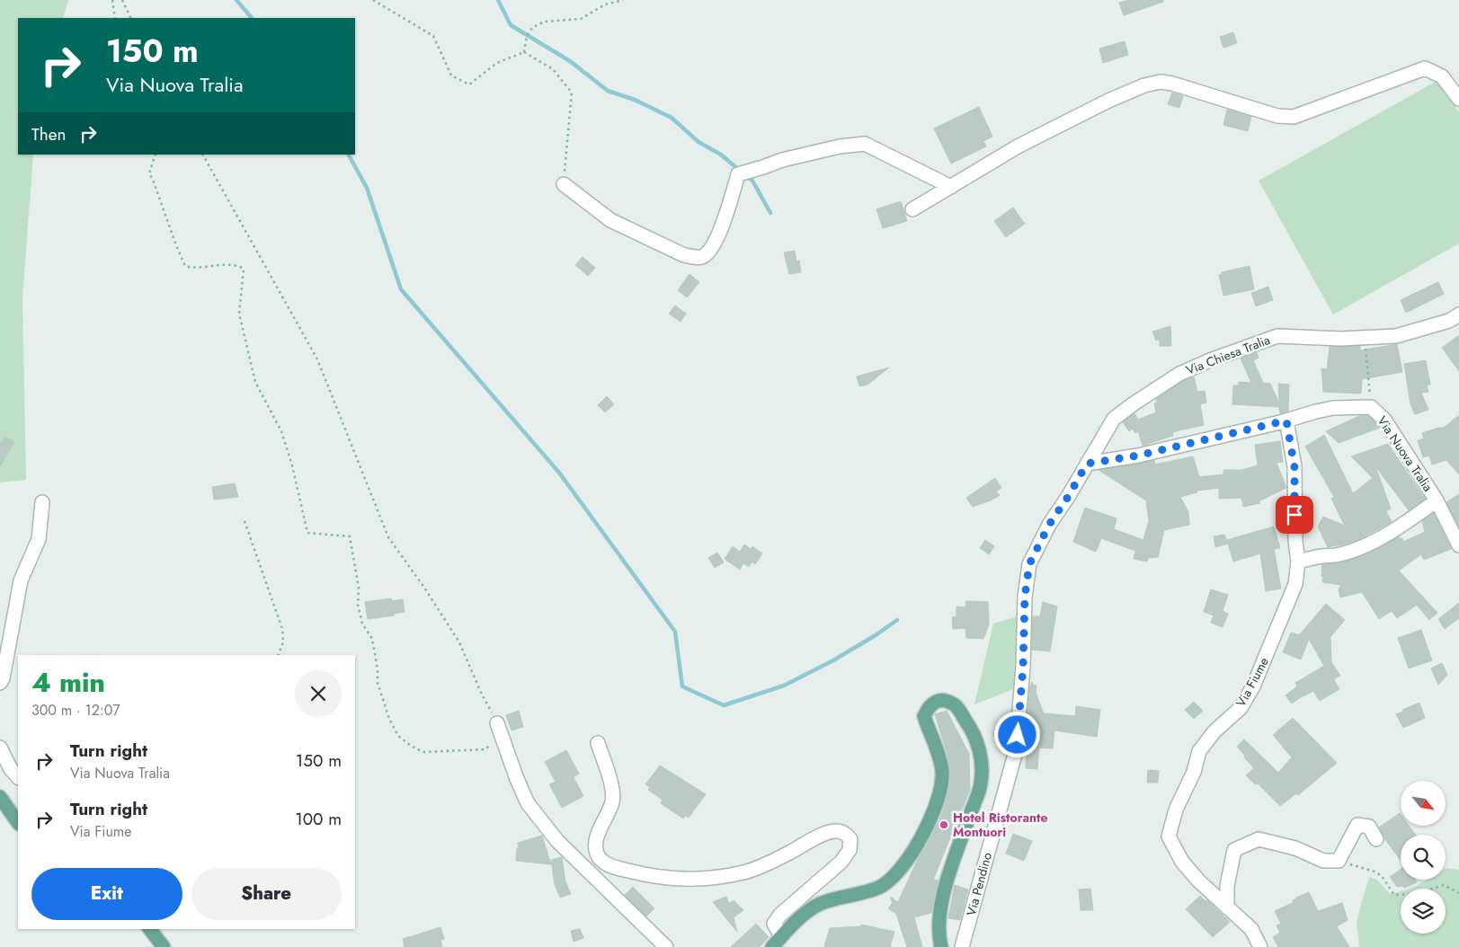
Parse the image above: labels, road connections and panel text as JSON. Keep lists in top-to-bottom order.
{
  "streets": {
    "street": [
      "Via Chiesa Tralia",
      "Via Nuova Tralia",
      "Via Fiume",
      "Via Pendino"
    ]
  },
  "crossings": [
    ["Via Chiesa Tralia", "Via Nuova Tralia"],
    ["Via Chiesa Tralia", "Via Pendino"],
    ["Via Nuova Tralia", "Via Fiume"],
    ["Via Nuova Tralia", "Via Pendino"]
  ],
  "places": ["Hotel Ristorante Montuori"],
  "north": "bottom right",
  "page": {
    "turn": ["150 m", "Via Nuova Tralia"],
    "then": "Then",
    "heading": ["4 min", "300 m · 12:07"],
    "list": [
      {
        "name": "Turn right",
        "note": "Via Nuova Tralia",
        "value": "150 m"
      },
      {
        "name": "Turn right",
        "note": "Via Fiume",
        "value": "100 m"
      }
    ],
    "buttons": ["Exit", "Share"]
  }
}
